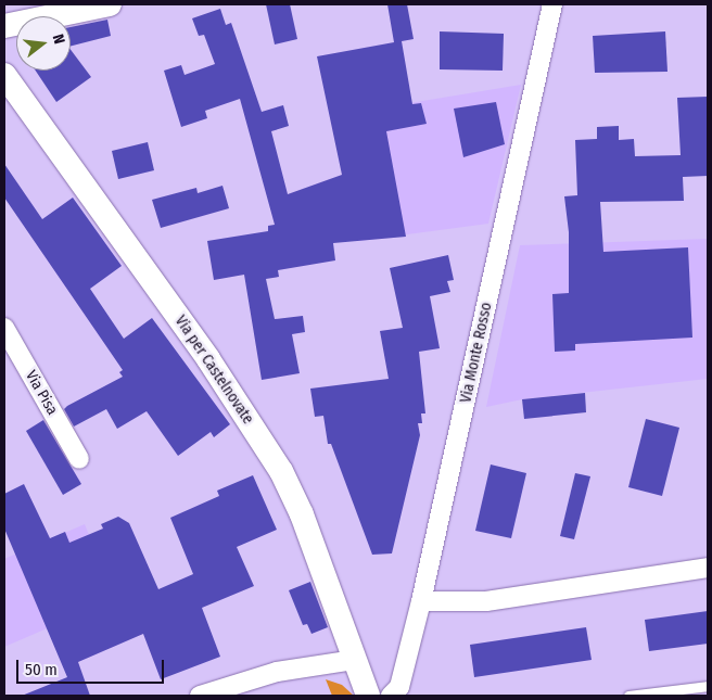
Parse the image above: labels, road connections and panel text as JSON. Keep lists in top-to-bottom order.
{
  "streets": {
    "street": ["Via Monte Rosso", "Via per Castelnovate", "Via Pisa"]
  },
  "scale_bar": "50 m",
  "north": "right"
}
